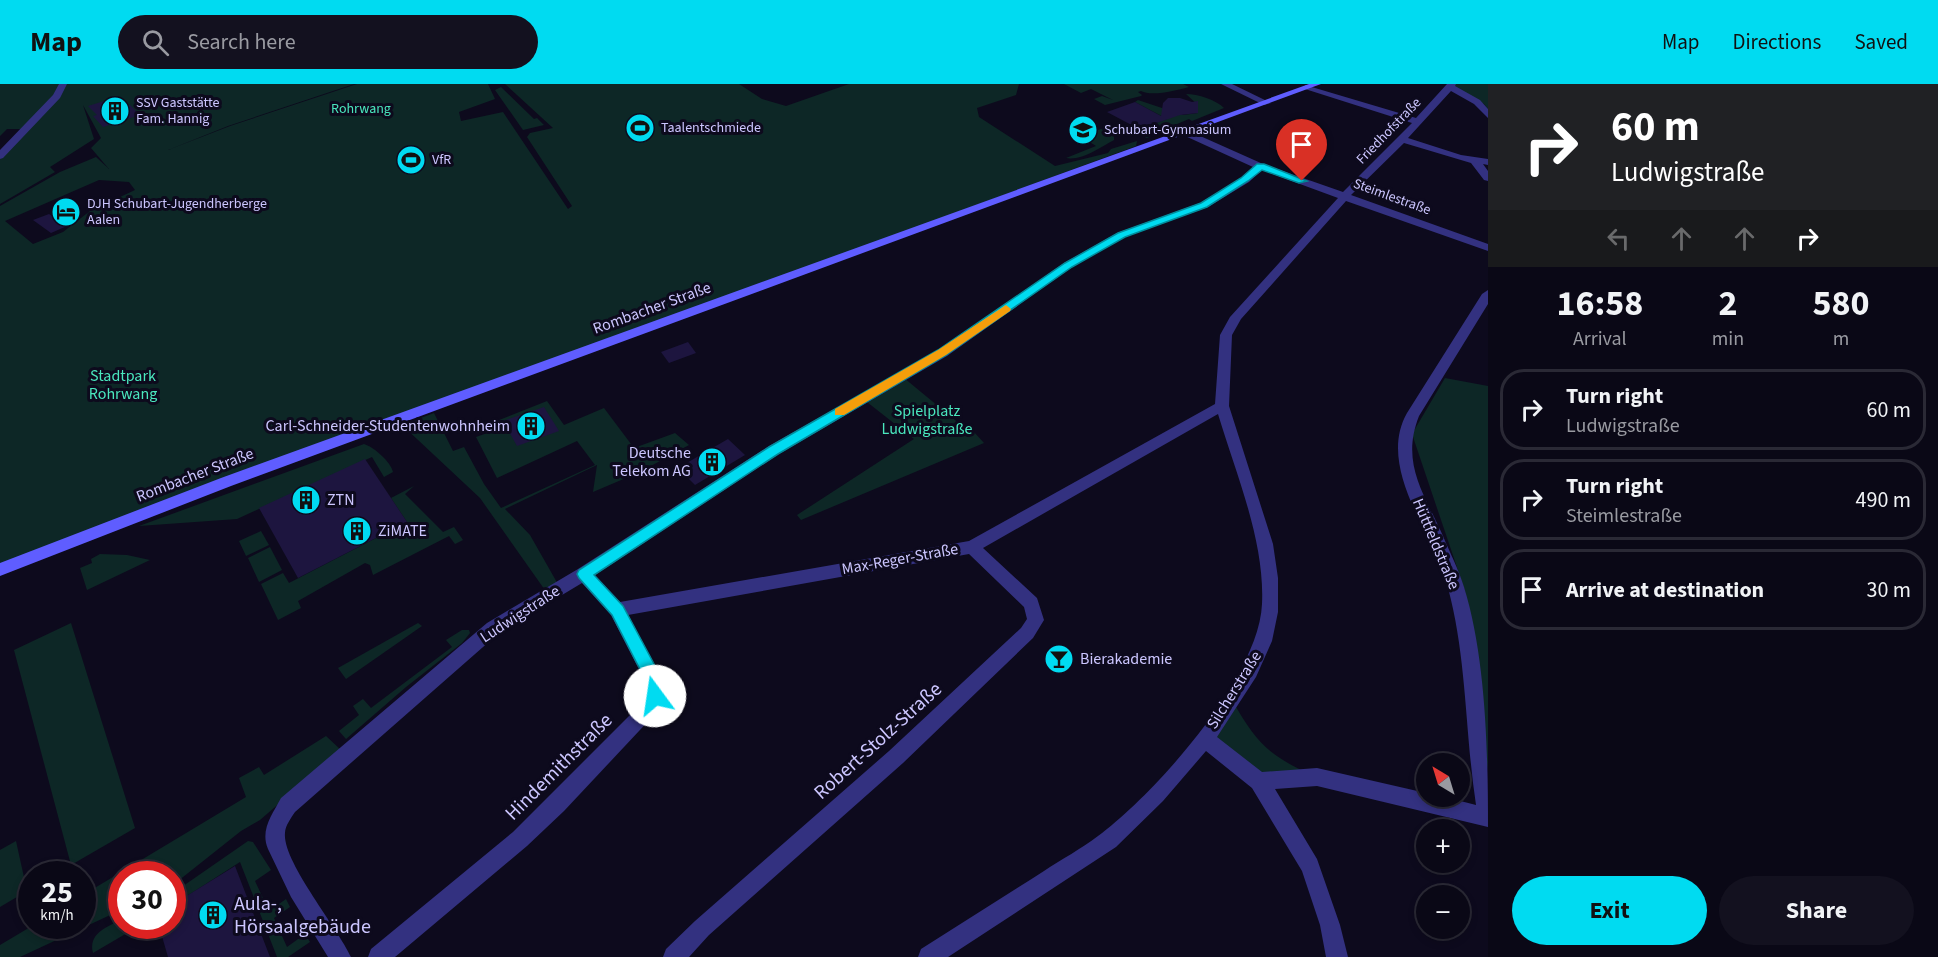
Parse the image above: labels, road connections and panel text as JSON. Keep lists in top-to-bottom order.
{
  "streets": {
    "main road": ["Rombacher Straße"],
    "street": [
      "Friedhofstraße",
      "Steimlestraße",
      "Hüttfeldstraße",
      "Max-Reger-Straße",
      "Ludwigstraße",
      "Silcherstraße",
      "Robert-Stolz-Straße",
      "Hindemithstraße"
    ]
  },
  "crossings": [
    ["Friedhofstraße", "Steimlestraße"],
    ["Friedhofstraße", "Silcherstraße"],
    ["Steimlestraße", "Rombacher Straße"],
    ["Steimlestraße", "Ludwigstraße"],
    ["Steimlestraße", "Silcherstraße"],
    ["Max-Reger-Straße", "Silcherstraße"],
    ["Max-Reger-Straße", "Robert-Stolz-Straße"],
    ["Max-Reger-Straße", "Hindemithstraße"],
    ["Ludwigstraße", "Hindemithstraße"]
  ],
  "parks": ["Rohrwang", "Stadtpark Rohrwang", "Spielplatz Ludwigstraße"],
  "places": {
    "building": [
      "SSV Gaststätte Fam. Hannig",
      "Carl-Schneider-Studentenwohnheim",
      "Deutsche Telekom AG",
      "ZTN",
      "ZiMATE",
      "Aula-, Hörsaalgebäude"
    ],
    "sports": ["Taalentschmiede", "VfR"],
    "school or university": ["Schubart-Gymnasium"],
    "hotel": ["DJH Schubart-Jugendherberge Aalen"],
    "bar": ["Bierakademie"]
  },
  "north": "top left",
  "page": {
    "header": "Map",
    "search": "Search here",
    "nav": ["Map", "Directions", "Saved"],
    "turn": ["60 m", "Ludwigstraße"],
    "eta": [
      "16:58",
      "Arrival",
      "2",
      "min",
      "580",
      "m"
    ],
    "list": [
      {
        "name": "Turn right",
        "note": "Ludwigstraße",
        "value": "60 m"
      },
      {
        "name": "Turn right",
        "note": "Steimlestraße",
        "value": "490 m"
      },
      {
        "name": "Arrive at destination",
        "value": "30 m"
      }
    ],
    "map_buttons": ["+", "−"],
    "speed": "25 km/h",
    "limit": "30",
    "buttons": ["Exit", "Share"]
  }
}
